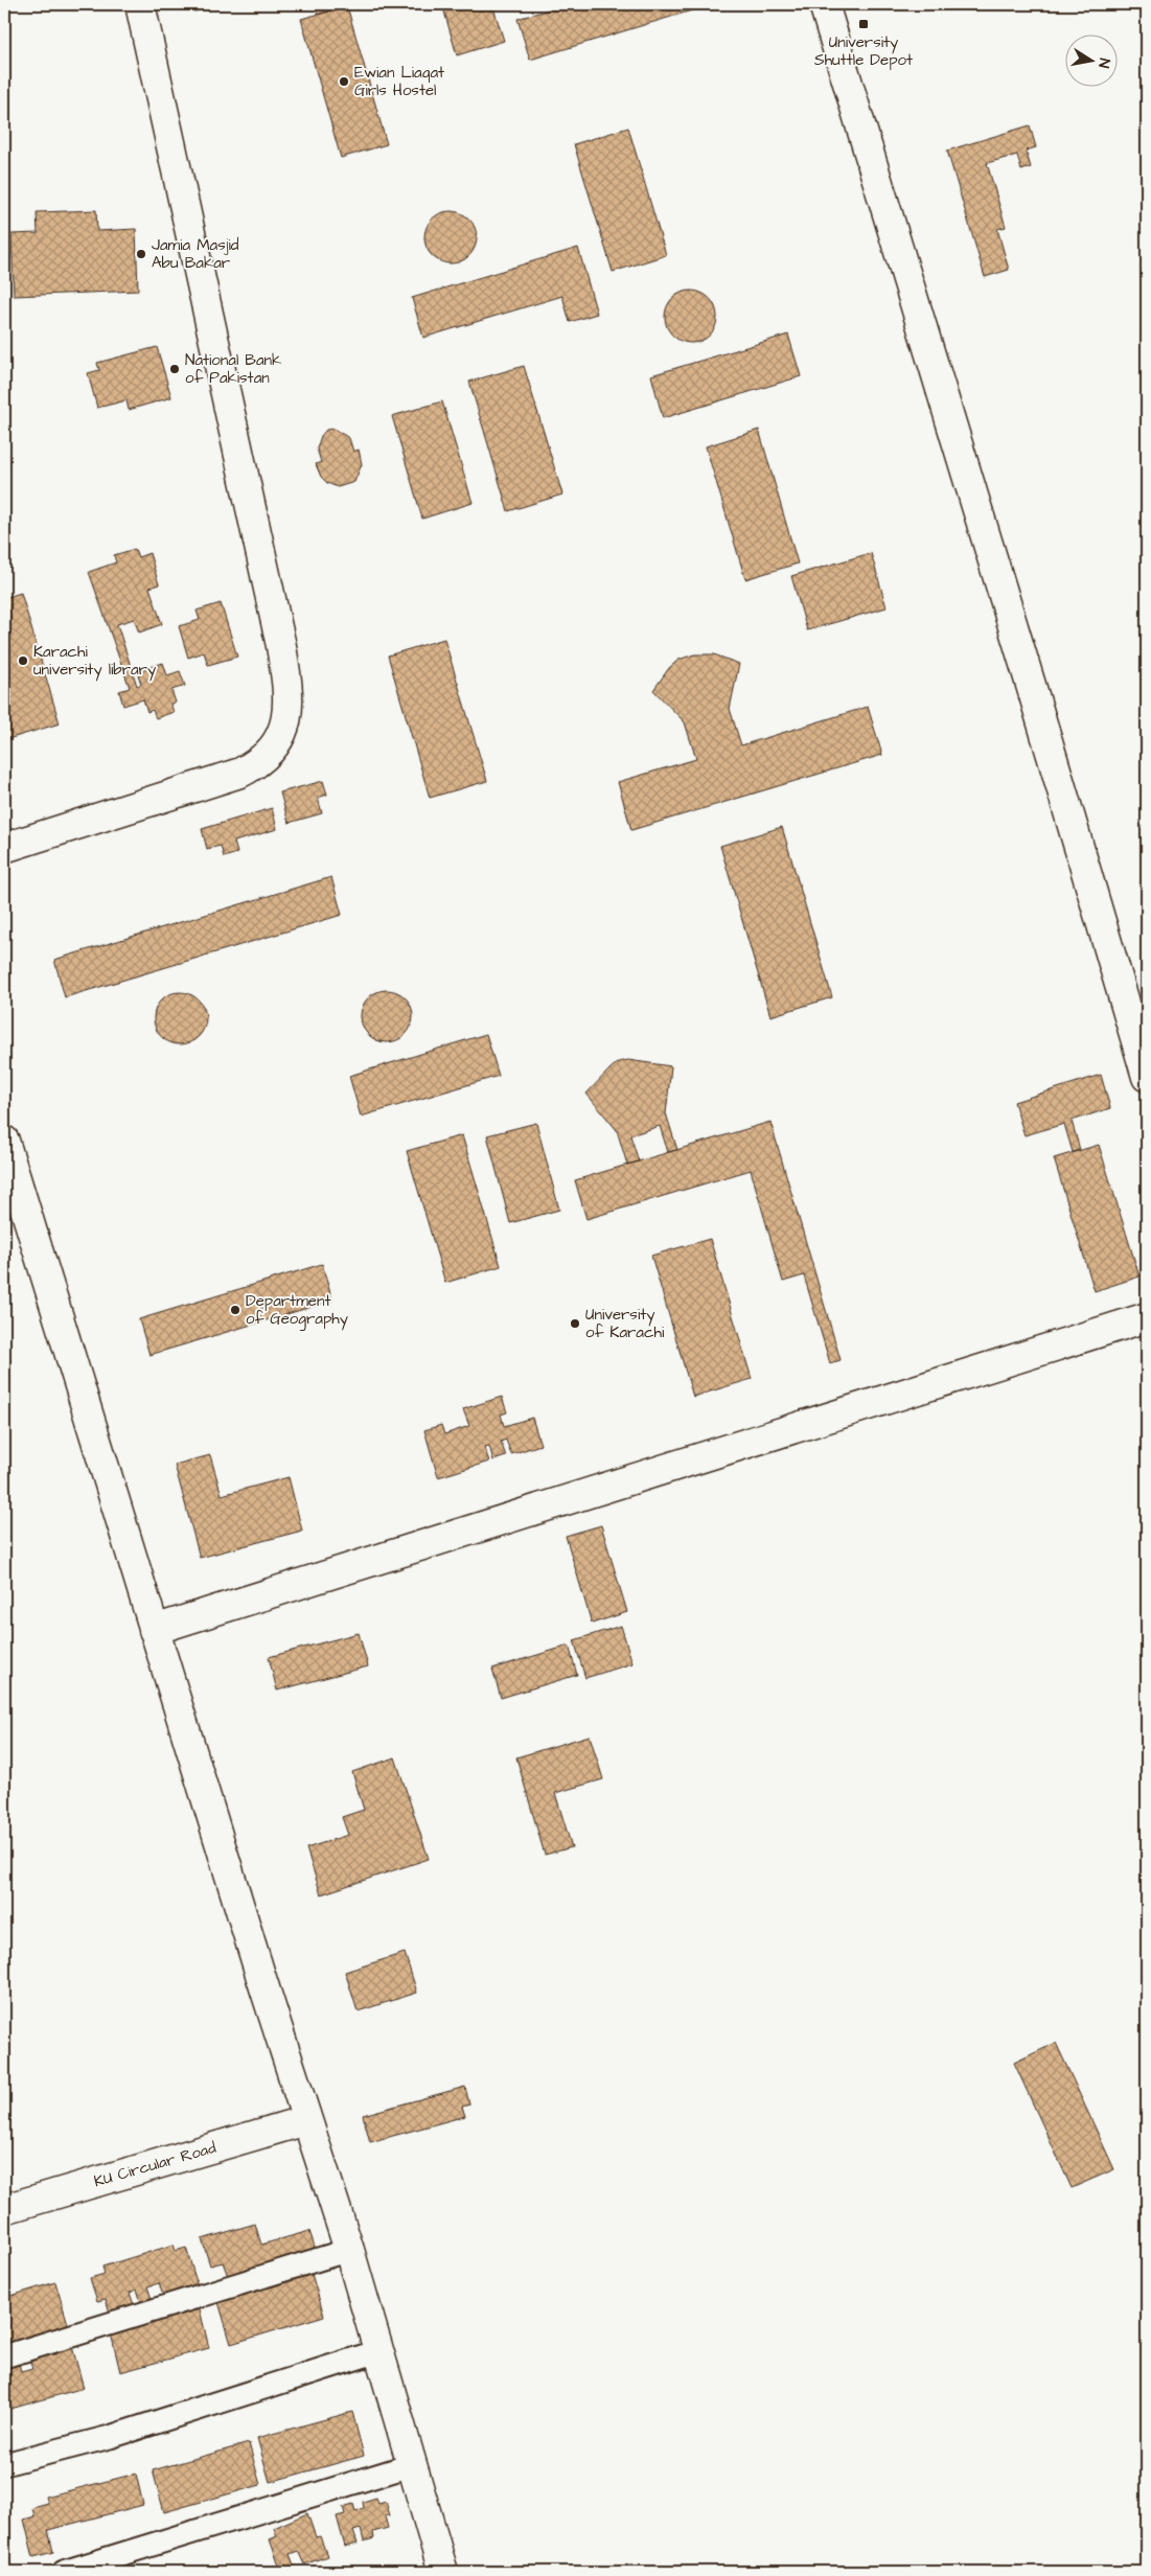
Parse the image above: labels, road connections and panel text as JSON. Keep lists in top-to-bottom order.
{
  "streets": {
    "street": ["KU Circular Road"]
  },
  "places": {
    "transit": ["University Shuttle Depot"],
    "other": [
      "Ewian Liaqat Girls Hostel",
      "Jamia Masjid Abu Bakar",
      "National Bank of Pakistan",
      "Karachi university library",
      "Department of Geography",
      "University of Karachi"
    ]
  },
  "north": "right"
}
